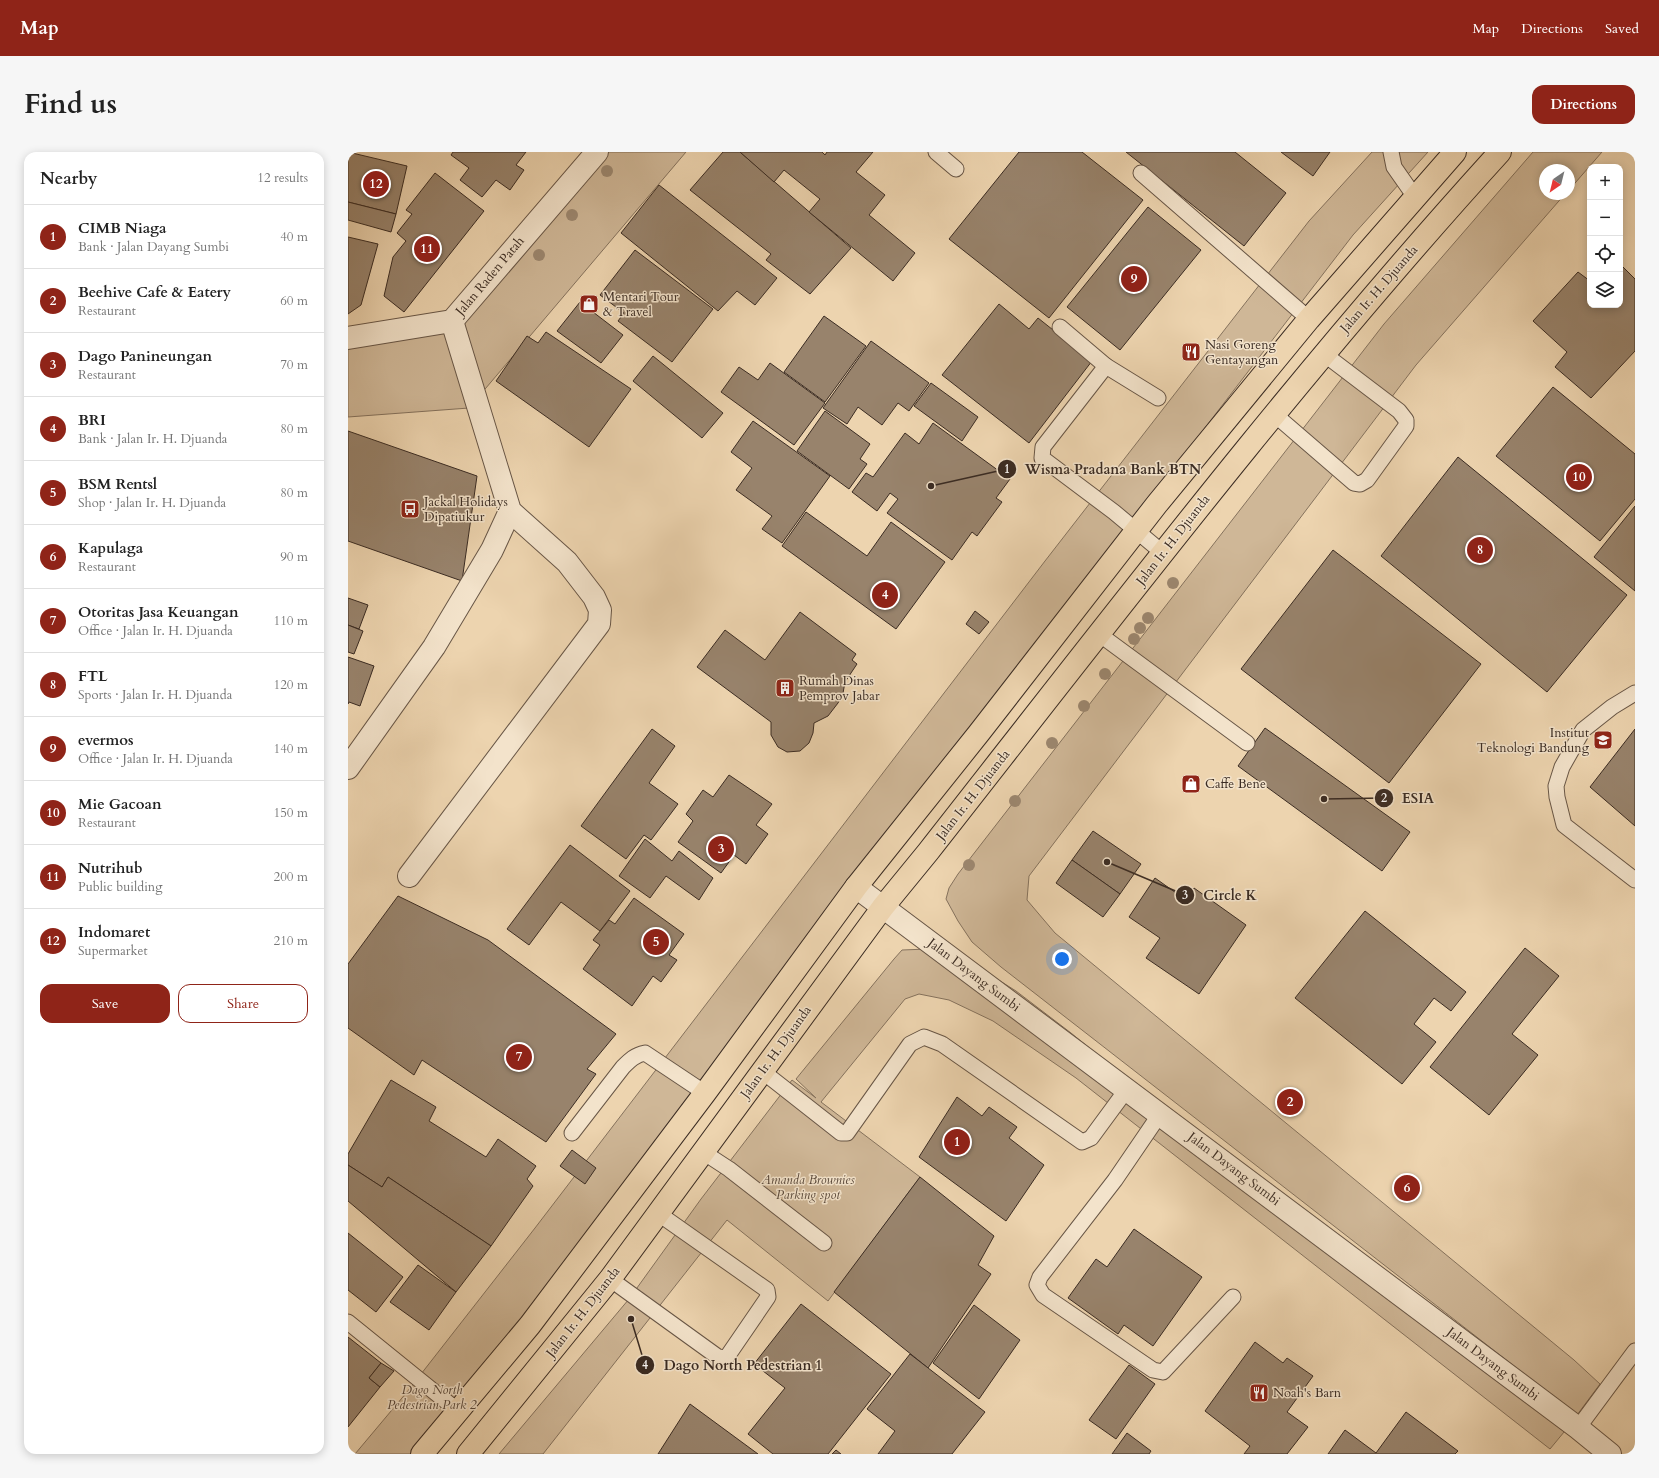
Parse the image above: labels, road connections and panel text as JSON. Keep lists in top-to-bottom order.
{
  "streets": {
    "main road": ["Jalan Ir. H. Djuanda"],
    "street": ["Jalan Raden Patah", "Jalan Dayang Sumbi"]
  },
  "crossings": [
    ["Jalan Ir. H. Djuanda", "Jalan Dayang Sumbi"]
  ],
  "parks": ["Amanda Brownies Parking spot", "Dago North Pedestrian Park 2"],
  "places": {
    "shop": ["Mentari Tour & Travel", "Caffe Bene"],
    "restaurant": ["Nasi Goreng Gentayangan", "Noah's Barn"],
    "other": [
      "Wisma Pradana Bank BTN",
      "ESIA",
      "Circle K",
      "Dago North Pedestrian 1"
    ],
    "bus stop": ["Jackal Holidays Dipatiukur"],
    "building": ["Rumah Dinas Pemprov Jabar"],
    "school or university": ["Institut Teknologi Bandung"]
  },
  "north": "bottom left",
  "page": {
    "header": "Map",
    "nav": ["Map", "Directions", "Saved"],
    "title": "Find us",
    "buttons": [
      "Directions",
      ["Save", "Share"]
    ],
    "heading": ["Nearby", "12 results"],
    "map_buttons": ["+", "−"],
    "pins": [
      "12",
      "11",
      "9",
      "10",
      "8",
      "4",
      "3",
      "5",
      "7",
      "2",
      "1",
      "6"
    ],
    "list": [
      {
        "mark": "1",
        "name": "CIMB Niaga",
        "note": "Bank · Jalan Dayang Sumbi",
        "value": "40 m"
      },
      {
        "mark": "2",
        "name": "Beehive Cafe & Eatery",
        "note": "Restaurant",
        "value": "60 m"
      },
      {
        "mark": "3",
        "name": "Dago Panineungan",
        "note": "Restaurant",
        "value": "70 m"
      },
      {
        "mark": "4",
        "name": "BRI",
        "note": "Bank · Jalan Ir. H. Djuanda",
        "value": "80 m"
      },
      {
        "mark": "5",
        "name": "BSM Rentsl",
        "note": "Shop · Jalan Ir. H. Djuanda",
        "value": "80 m"
      },
      {
        "mark": "6",
        "name": "Kapulaga",
        "note": "Restaurant",
        "value": "90 m"
      },
      {
        "mark": "7",
        "name": "Otoritas Jasa Keuangan",
        "note": "Office · Jalan Ir. H. Djuanda",
        "value": "110 m"
      },
      {
        "mark": "8",
        "name": "FTL",
        "note": "Sports · Jalan Ir. H. Djuanda",
        "value": "120 m"
      },
      {
        "mark": "9",
        "name": "evermos",
        "note": "Office · Jalan Ir. H. Djuanda",
        "value": "140 m"
      },
      {
        "mark": "10",
        "name": "Mie Gacoan",
        "note": "Restaurant",
        "value": "150 m"
      },
      {
        "mark": "11",
        "name": "Nutrihub",
        "note": "Public building",
        "value": "200 m"
      },
      {
        "mark": "12",
        "name": "Indomaret",
        "note": "Supermarket",
        "value": "210 m"
      }
    ]
  }
}
